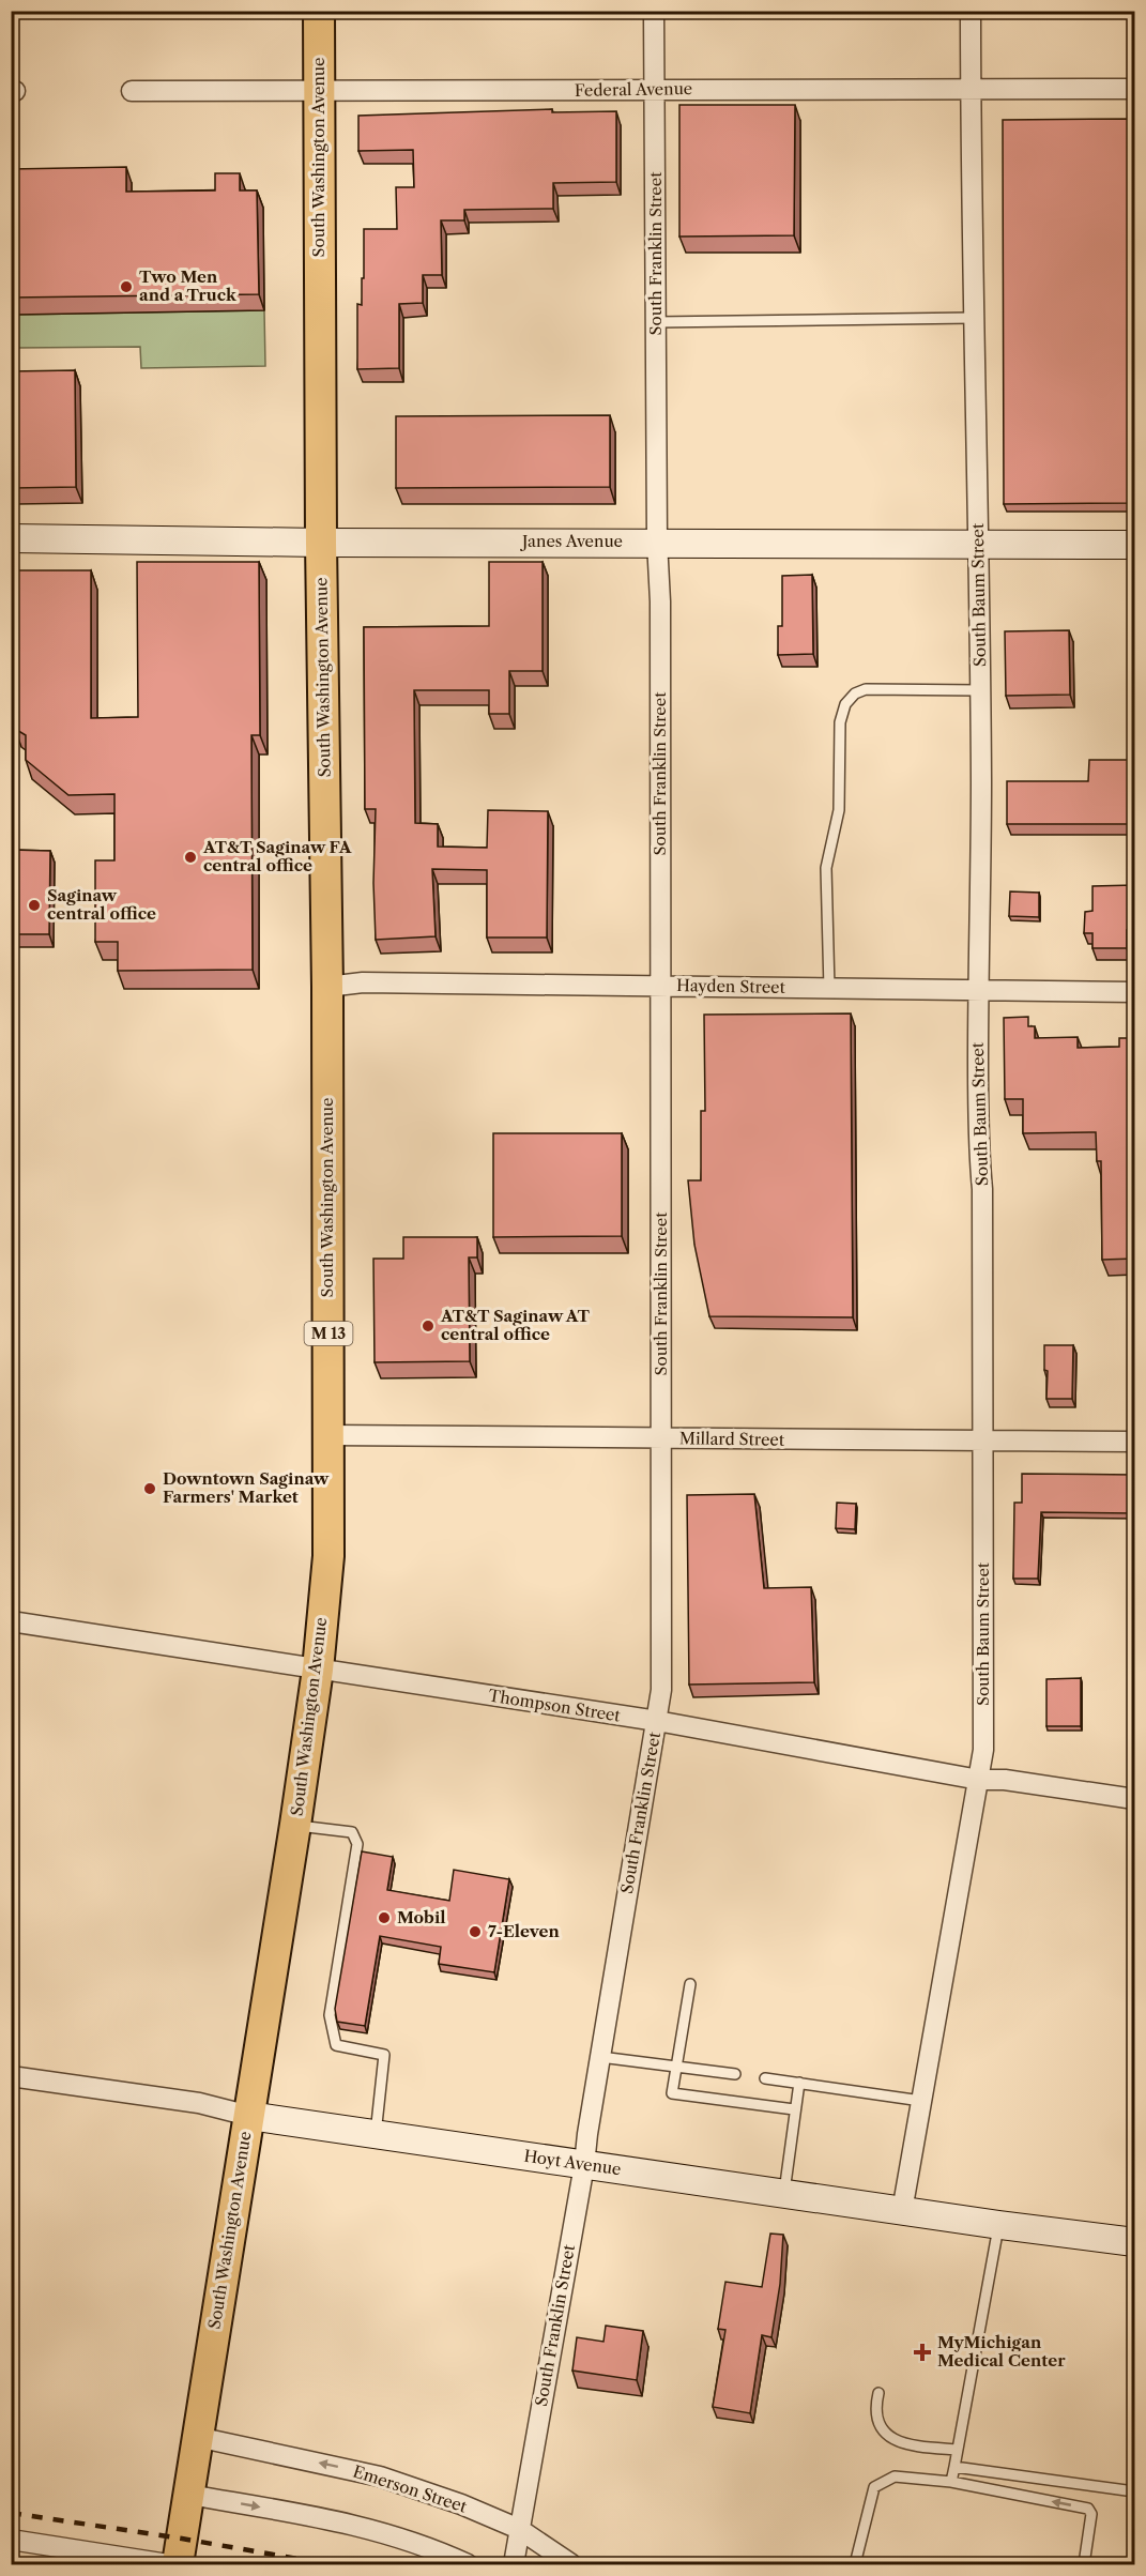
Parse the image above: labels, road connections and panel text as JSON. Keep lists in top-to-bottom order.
{
  "streets": {
    "main road": ["South Washington Avenue", "M 13"],
    "street": [
      "Federal Avenue",
      "South Franklin Street",
      "Janes Avenue",
      "South Baum Street",
      "Hayden Street",
      "Millard Street",
      "Thompson Street",
      "Hoyt Avenue",
      "Emerson Street"
    ]
  },
  "crossings": [
    ["Federal Avenue", "South Washington Avenue"],
    ["Federal Avenue", "South Franklin Street"],
    ["Federal Avenue", "South Baum Street"],
    ["South Washington Avenue", "Janes Avenue"],
    ["South Washington Avenue", "Hayden Street"],
    ["South Washington Avenue", "Millard Street"],
    ["South Washington Avenue", "Thompson Street"],
    ["South Washington Avenue", "Hoyt Avenue"],
    ["South Washington Avenue", "Emerson Street"],
    ["South Franklin Street", "Janes Avenue"],
    ["South Franklin Street", "Hayden Street"],
    ["South Franklin Street", "Millard Street"],
    ["South Franklin Street", "Thompson Street"],
    ["South Franklin Street", "Hoyt Avenue"],
    ["South Franklin Street", "Emerson Street"],
    ["Janes Avenue", "South Baum Street"],
    ["South Baum Street", "Hayden Street"],
    ["South Baum Street", "Millard Street"],
    ["South Baum Street", "Thompson Street"],
    ["South Baum Street", "Hoyt Avenue"]
  ],
  "places": {
    "other": [
      "Two Men and a Truck",
      "AT&T Saginaw FA central office",
      "Saginaw central office",
      "AT&T Saginaw AT central office",
      "Downtown Saginaw Farmers' Market",
      "Mobil",
      "7-Eleven"
    ],
    "health": ["MyMichigan Medical Center"]
  }
}
